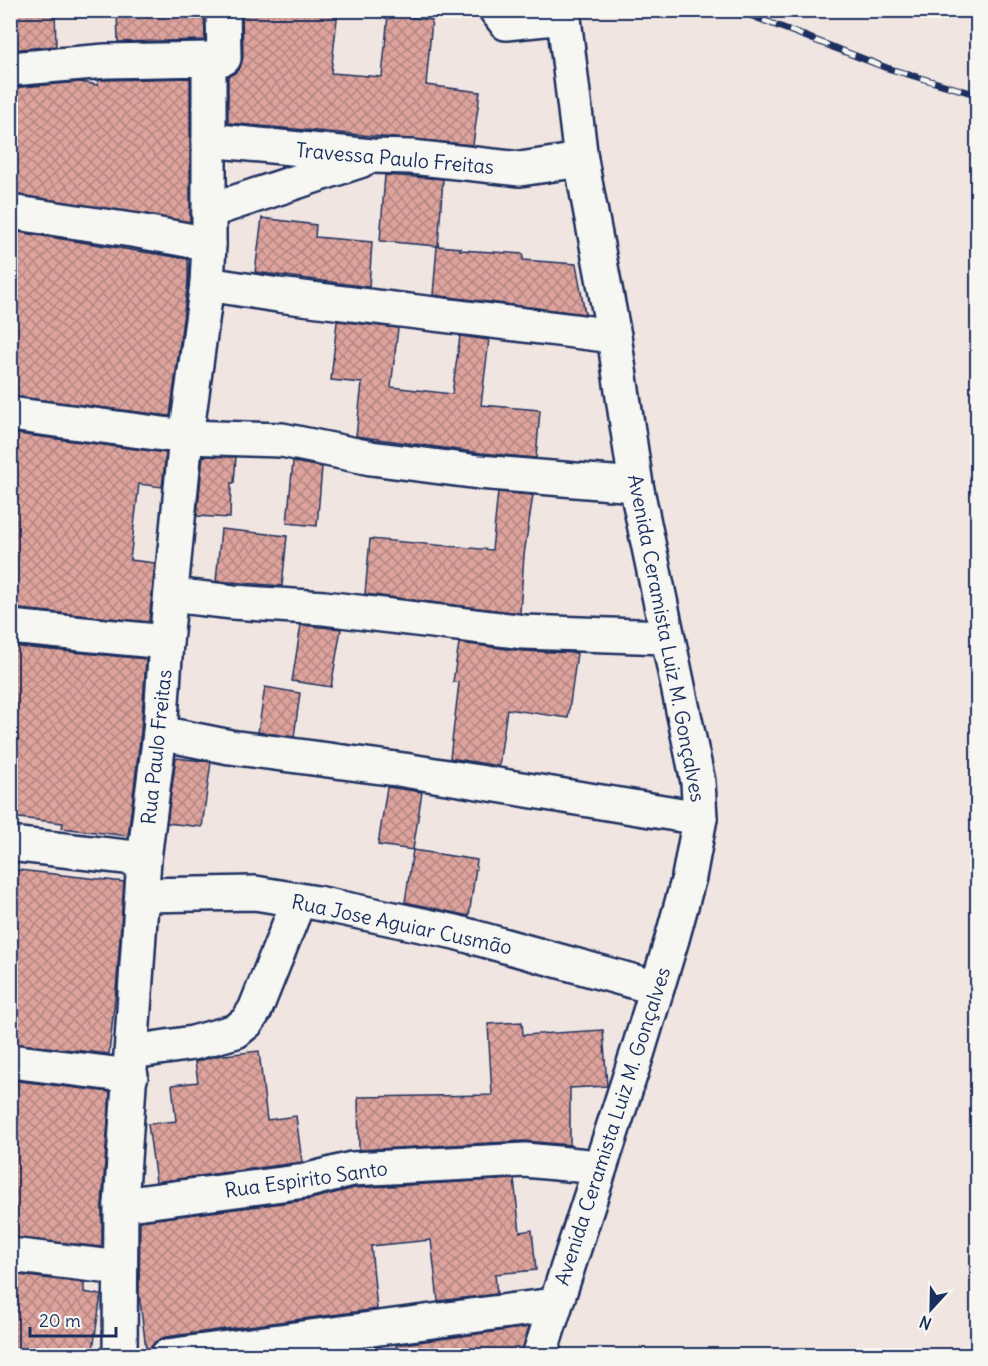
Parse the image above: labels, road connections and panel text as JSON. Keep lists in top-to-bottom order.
{
  "streets": {
    "street": [
      "Travessa Paulo Freitas",
      "Avenida Ceramista Luiz M. Gonçalves",
      "Rua Paulo Freitas",
      "Rua Jose Aguiar Cusmão",
      "Rua Espirito Santo"
    ]
  },
  "crossings": [
    ["Travessa Paulo Freitas", "Avenida Ceramista Luiz M. Gonçalves"],
    ["Travessa Paulo Freitas", "Rua Paulo Freitas"],
    ["Avenida Ceramista Luiz M. Gonçalves", "Rua Jose Aguiar Cusmão"],
    ["Avenida Ceramista Luiz M. Gonçalves", "Rua Espirito Santo"],
    ["Rua Paulo Freitas", "Rua Jose Aguiar Cusmão"],
    ["Rua Paulo Freitas", "Rua Espirito Santo"]
  ],
  "scale_bar": "20 m",
  "north": "bottom"
}
